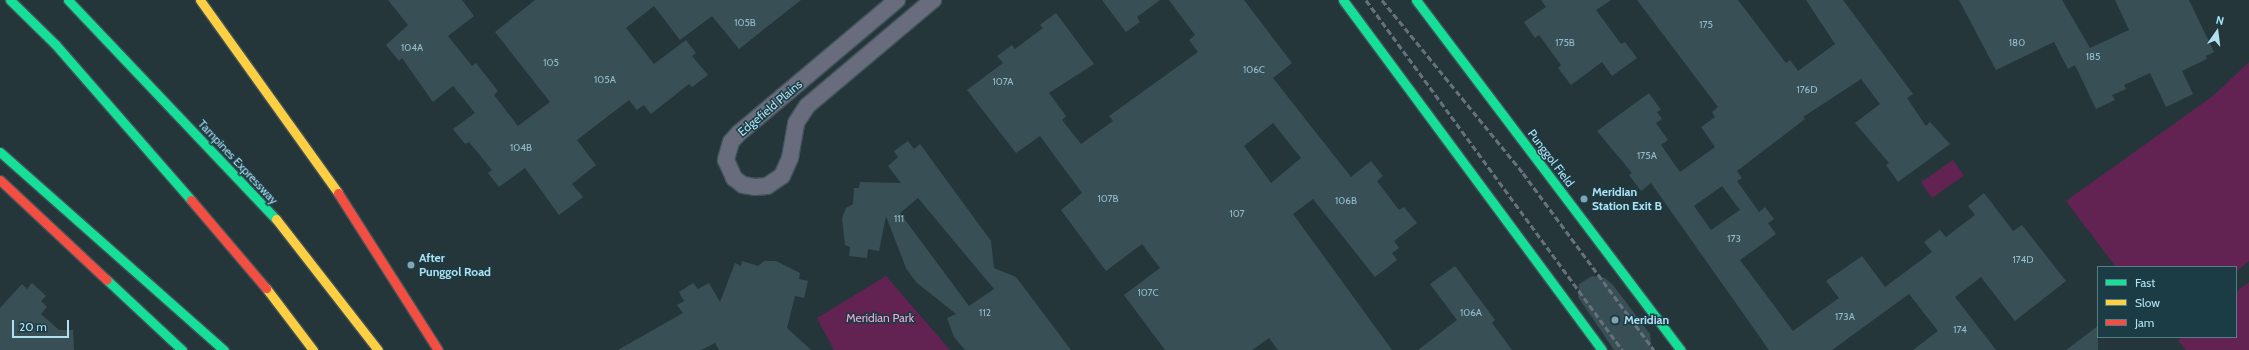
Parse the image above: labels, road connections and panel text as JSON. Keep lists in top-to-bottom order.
{
  "streets": {
    "main road": ["Punggol Field", "Tampines Expressway"],
    "street": ["Edgefield Plains"]
  },
  "parks": ["Meridian Park"],
  "places": ["Meridian Station Exit B", "After Punggol Road", "Meridian"],
  "house_numbers": [
    "105B",
    "175",
    "175B",
    "180",
    "104A",
    "185",
    "105",
    "106C",
    "105A",
    "107A",
    "176D",
    "104B",
    "175A",
    "107B",
    "106B",
    "107",
    "111",
    "173",
    "174D",
    "107C",
    "112",
    "106A",
    "173A",
    "174"
  ],
  "legend": ["Fast", "Slow", "Jam"],
  "scale_bar": "20 m",
  "north": "top"
}
